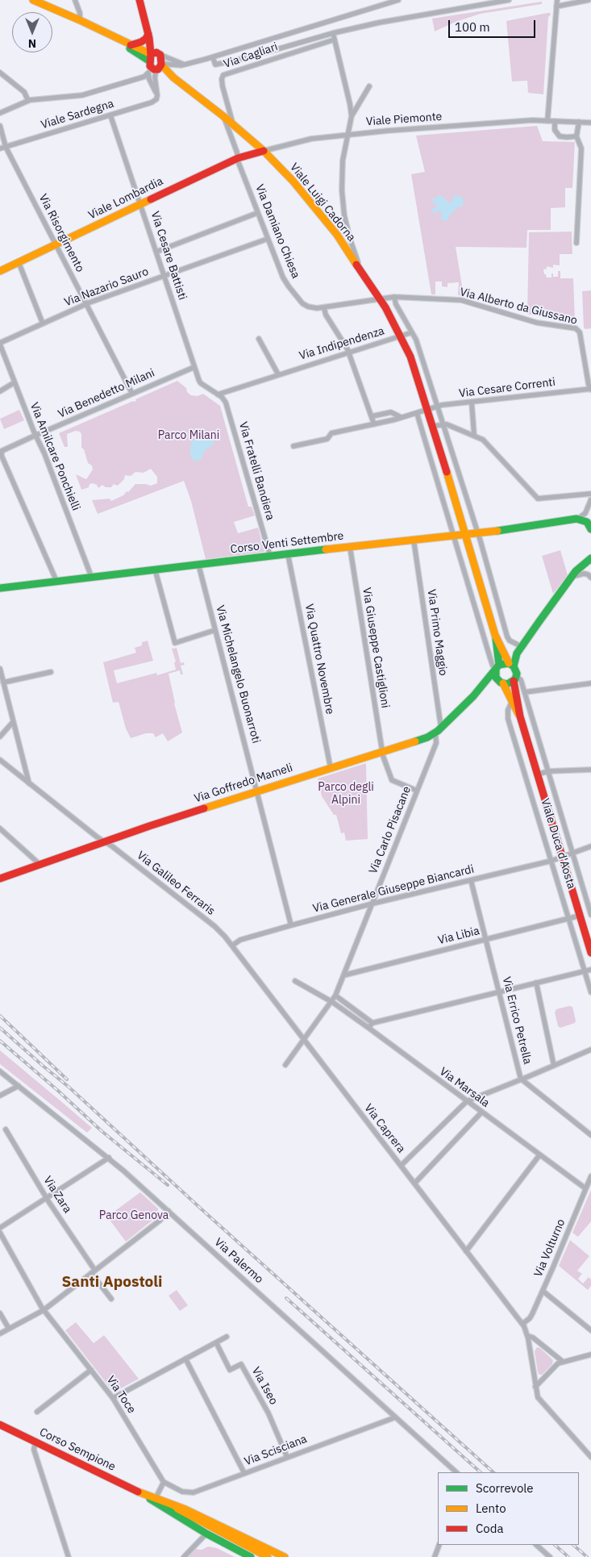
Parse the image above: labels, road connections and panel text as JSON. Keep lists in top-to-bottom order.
{
  "streets": {
    "main road": [
      "Viale Lombardia",
      "Viale Luigi Cadorna",
      "Corso Venti Settembre",
      "Via Goffredo Mameli",
      "Viale Duca d'Aosta",
      "Corso Sempione"
    ],
    "street": [
      "Via Cagliari",
      "Viale Sardegna",
      "Viale Piemonte",
      "Via Damiano Chiesa",
      "Via Risorgimento",
      "Via Cesare Battisti",
      "Via Nazario Sauro",
      "Via Alberto da Giussano",
      "Via Indipendenza",
      "Via Cesare Correnti",
      "Via Benedetto Milani",
      "Via Amilcare Ponchielli",
      "Via Fratelli Bandiera",
      "Via Primo Maggio",
      "Via Giuseppe Castiglioni",
      "Via Quattro Novembre",
      "Via Michelangelo Buonarroti",
      "Via Carlo Pisacane",
      "Via Galileo Ferraris",
      "Via Generale Giuseppe Biancardi",
      "Via Libia",
      "Via Errico Petrella",
      "Via Marsala",
      "Via Caprera",
      "Via Zara",
      "Via Volturno",
      "Via Palermo",
      "Via Iseo",
      "Via Toce",
      "Via Scisciana"
    ]
  },
  "crossings": [
    ["Via Cagliari", "Viale Luigi Cadorna"],
    ["Viale Sardegna", "Via Risorgimento"],
    ["Viale Sardegna", "Via Cesare Battisti"],
    ["Viale Piemonte", "Viale Lombardia"],
    ["Viale Piemonte", "Viale Luigi Cadorna"],
    ["Viale Lombardia", "Viale Luigi Cadorna"],
    ["Viale Lombardia", "Via Damiano Chiesa"],
    ["Viale Lombardia", "Via Risorgimento"],
    ["Viale Lombardia", "Via Cesare Battisti"],
    ["Viale Luigi Cadorna", "Via Damiano Chiesa"],
    ["Viale Luigi Cadorna", "Via Alberto da Giussano"],
    ["Viale Luigi Cadorna", "Via Indipendenza"],
    ["Viale Luigi Cadorna", "Via Cesare Correnti"],
    ["Viale Luigi Cadorna", "Corso Venti Settembre"],
    ["Via Damiano Chiesa", "Via Nazario Sauro"],
    ["Via Damiano Chiesa", "Via Alberto da Giussano"],
    ["Via Risorgimento", "Via Nazario Sauro"],
    ["Via Risorgimento", "Via Benedetto Milani"],
    ["Via Cesare Battisti", "Via Nazario Sauro"],
    ["Via Cesare Battisti", "Via Indipendenza"],
    ["Via Cesare Battisti", "Via Benedetto Milani"],
    ["Via Cesare Battisti", "Via Fratelli Bandiera"],
    ["Via Nazario Sauro", "Via Amilcare Ponchielli"],
    ["Via Alberto da Giussano", "Via Cesare Correnti"],
    ["Via Indipendenza", "Via Fratelli Bandiera"],
    ["Via Benedetto Milani", "Via Amilcare Ponchielli"],
    ["Via Benedetto Milani", "Corso Venti Settembre"],
    ["Via Amilcare Ponchielli", "Corso Venti Settembre"],
    ["Via Fratelli Bandiera", "Corso Venti Settembre"],
    ["Corso Venti Settembre", "Via Primo Maggio"],
    ["Corso Venti Settembre", "Via Giuseppe Castiglioni"],
    ["Corso Venti Settembre", "Via Quattro Novembre"],
    ["Corso Venti Settembre", "Via Michelangelo Buonarroti"],
    ["Via Primo Maggio", "Via Goffredo Mameli"],
    ["Via Primo Maggio", "Via Carlo Pisacane"],
    ["Via Giuseppe Castiglioni", "Via Goffredo Mameli"],
    ["Via Giuseppe Castiglioni", "Via Carlo Pisacane"],
    ["Via Quattro Novembre", "Via Goffredo Mameli"],
    ["Via Michelangelo Buonarroti", "Via Goffredo Mameli"],
    ["Via Michelangelo Buonarroti", "Via Generale Giuseppe Biancardi"],
    ["Via Goffredo Mameli", "Via Carlo Pisacane"],
    ["Via Goffredo Mameli", "Viale Duca d'Aosta"],
    ["Via Goffredo Mameli", "Via Galileo Ferraris"],
    ["Via Carlo Pisacane", "Via Generale Giuseppe Biancardi"],
    ["Via Carlo Pisacane", "Via Libia"],
    ["Via Carlo Pisacane", "Via Marsala"],
    ["Via Carlo Pisacane", "Via Caprera"],
    ["Viale Duca d'Aosta", "Via Generale Giuseppe Biancardi"],
    ["Viale Duca d'Aosta", "Via Libia"],
    ["Via Galileo Ferraris", "Via Generale Giuseppe Biancardi"],
    ["Via Galileo Ferraris", "Via Caprera"],
    ["Via Generale Giuseppe Biancardi", "Via Errico Petrella"],
    ["Via Generale Giuseppe Biancardi", "Via Caprera"],
    ["Via Libia", "Via Errico Petrella"],
    ["Via Marsala", "Via Volturno"],
    ["Via Caprera", "Via Volturno"],
    ["Via Palermo", "Via Scisciana"],
    ["Via Iseo", "Via Scisciana"],
    ["Via Toce", "Via Scisciana"]
  ],
  "districts": ["Santi Apostoli"],
  "parks": ["Parco Milani", "Parco degli Alpini", "Parco Genova"],
  "legend": ["Scorrevole", "Lento", "Coda"],
  "scale_bar": "100 m",
  "north": "bottom"
}
